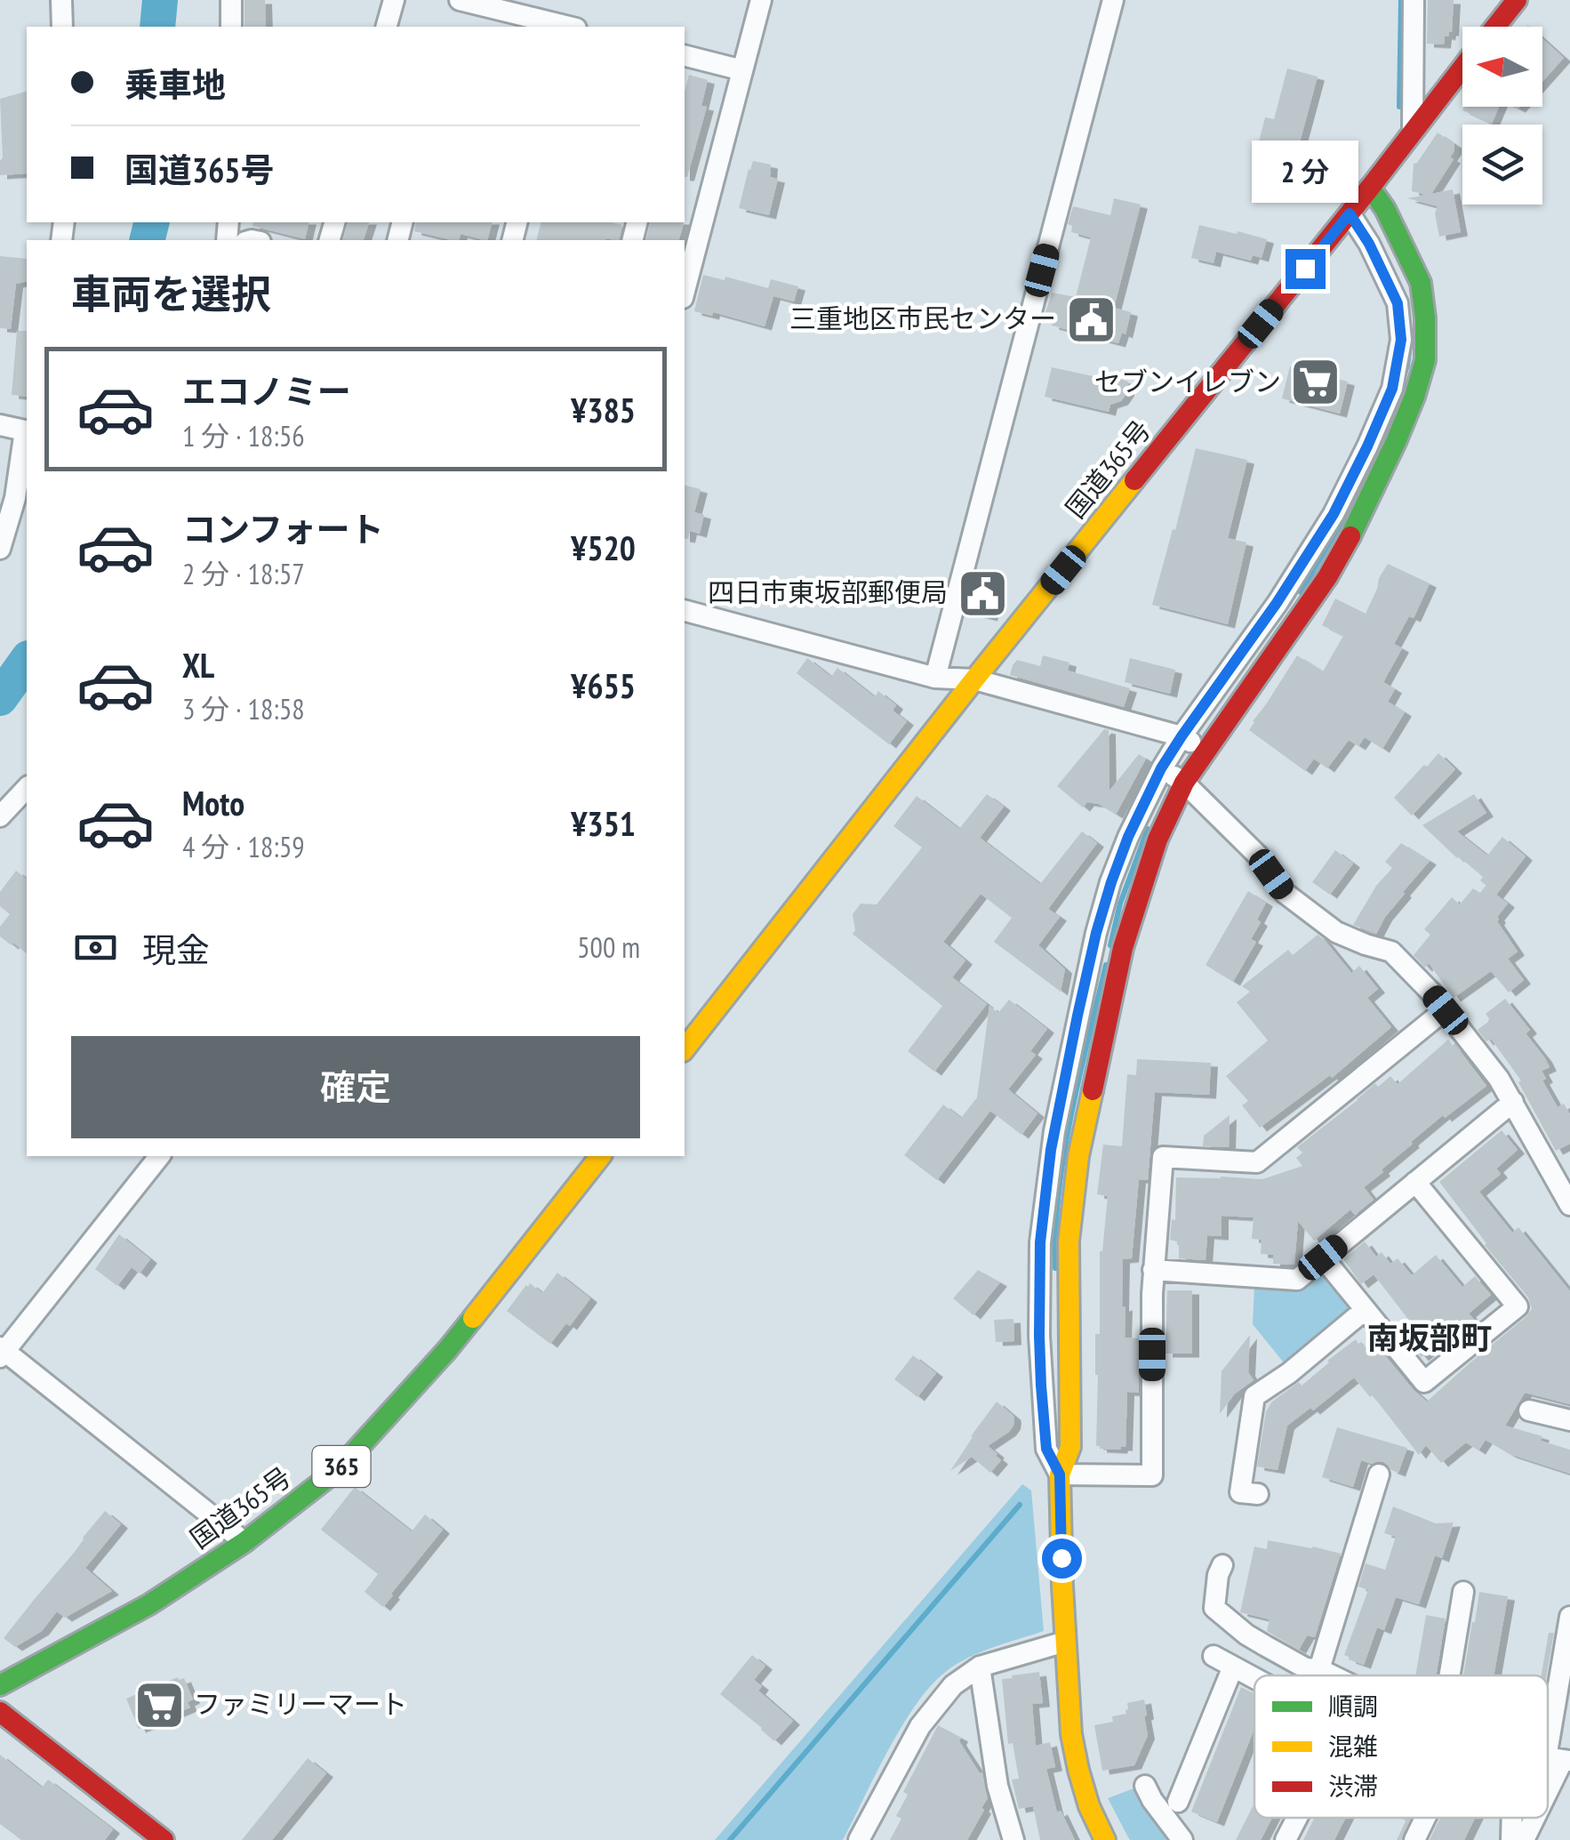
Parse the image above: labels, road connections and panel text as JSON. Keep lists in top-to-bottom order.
{
  "streets": {
    "main road": ["国道365号", "365"]
  },
  "districts": ["南坂部町"],
  "places": {
    "public building": ["三重地区市民センター", "四日市東坂部郵便局"],
    "supermarket": ["セブンイレブン", "ファミリーマート"]
  },
  "legend": ["順調", "混雑", "渋滞"],
  "north": "left",
  "page": {
    "banner": ["乗車地", "国道365号"],
    "bubble": "2 分",
    "heading": "車両を選択",
    "list": [
      {
        "name": "エコノミー",
        "note": "1 分 · 18:56",
        "value": "¥385"
      },
      {
        "name": "コンフォート",
        "note": "2 分 · 18:57",
        "value": "¥520"
      },
      {
        "name": "XL",
        "note": "3 分 · 18:58",
        "value": "¥655"
      },
      {
        "name": "Moto",
        "note": "4 分 · 18:59",
        "value": "¥351"
      }
    ],
    "pay": ["現金", "500 m"],
    "buttons": "確定"
  }
}
